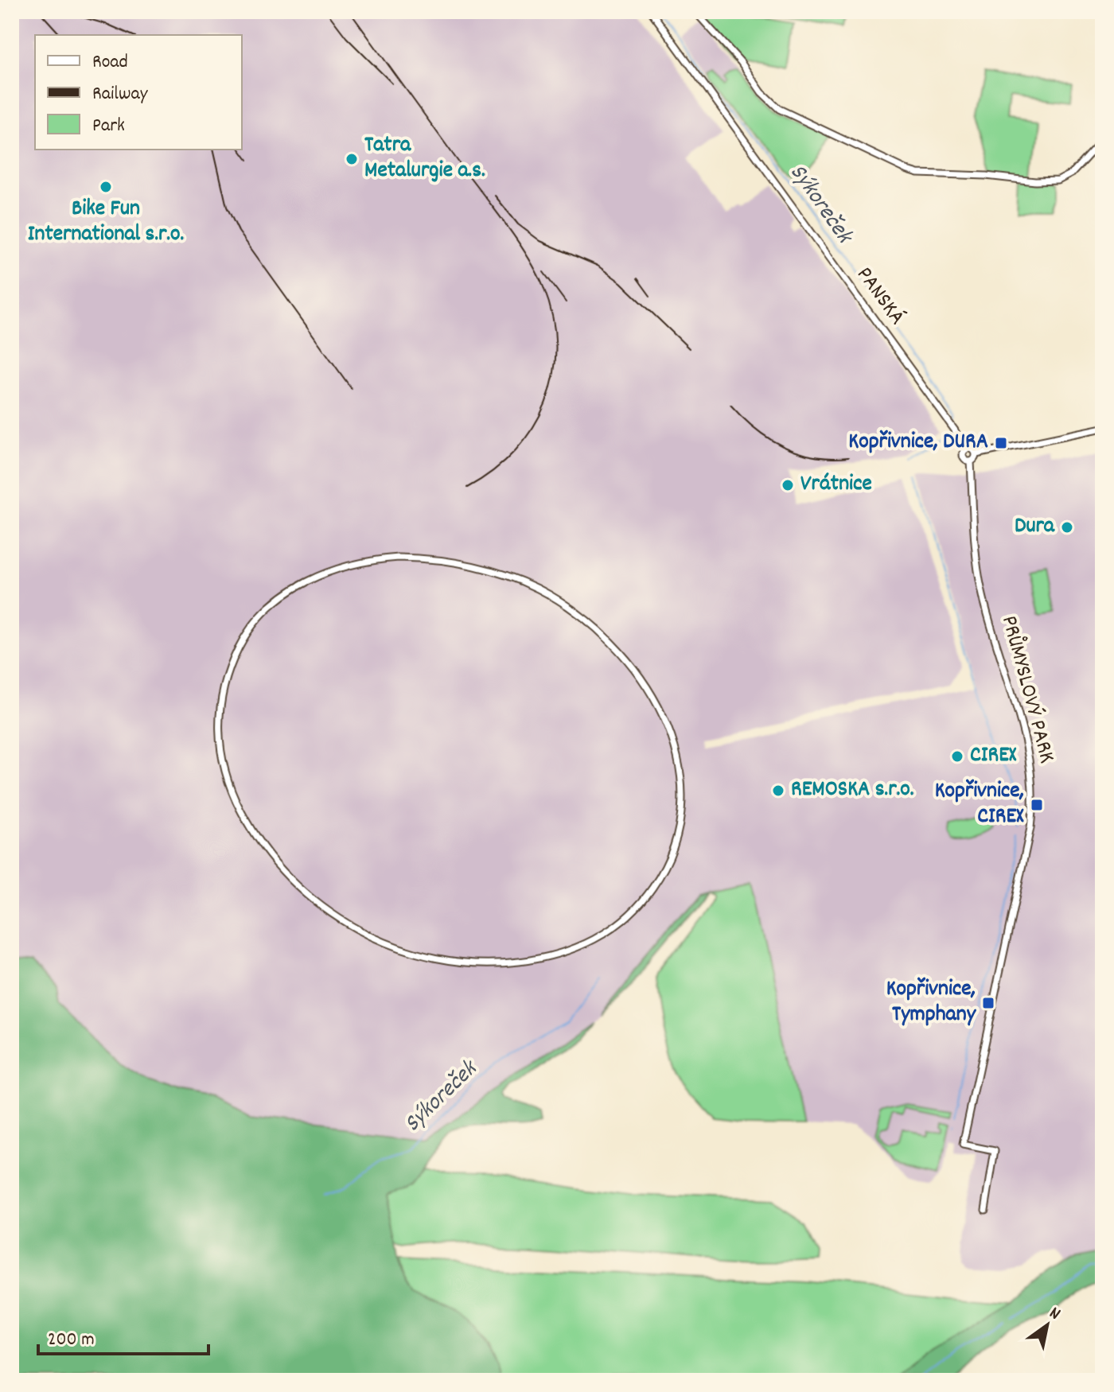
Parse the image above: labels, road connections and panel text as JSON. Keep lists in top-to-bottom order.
{
  "streets": {
    "street": ["PANSKÁ", "PRŮMYSLOVÝ PARK"]
  },
  "crossings": [
    ["PANSKÁ", "PRŮMYSLOVÝ PARK"]
  ],
  "water": ["Sýkoreček"],
  "places": {
    "other": [
      "Tatra Metalurgie a.s.",
      "Bike Fun International s.r.o.",
      "Vrátnice",
      "Dura",
      "CIREX",
      "REMOSKA s.r.o."
    ],
    "transit": ["Kopřivnice, DURA", "Kopřivnice, CIREX", "Kopřivnice, Tymphany"]
  },
  "legend": ["Road", "Railway", "Park"],
  "scale_bar": "200 m",
  "north": "top right"
}
